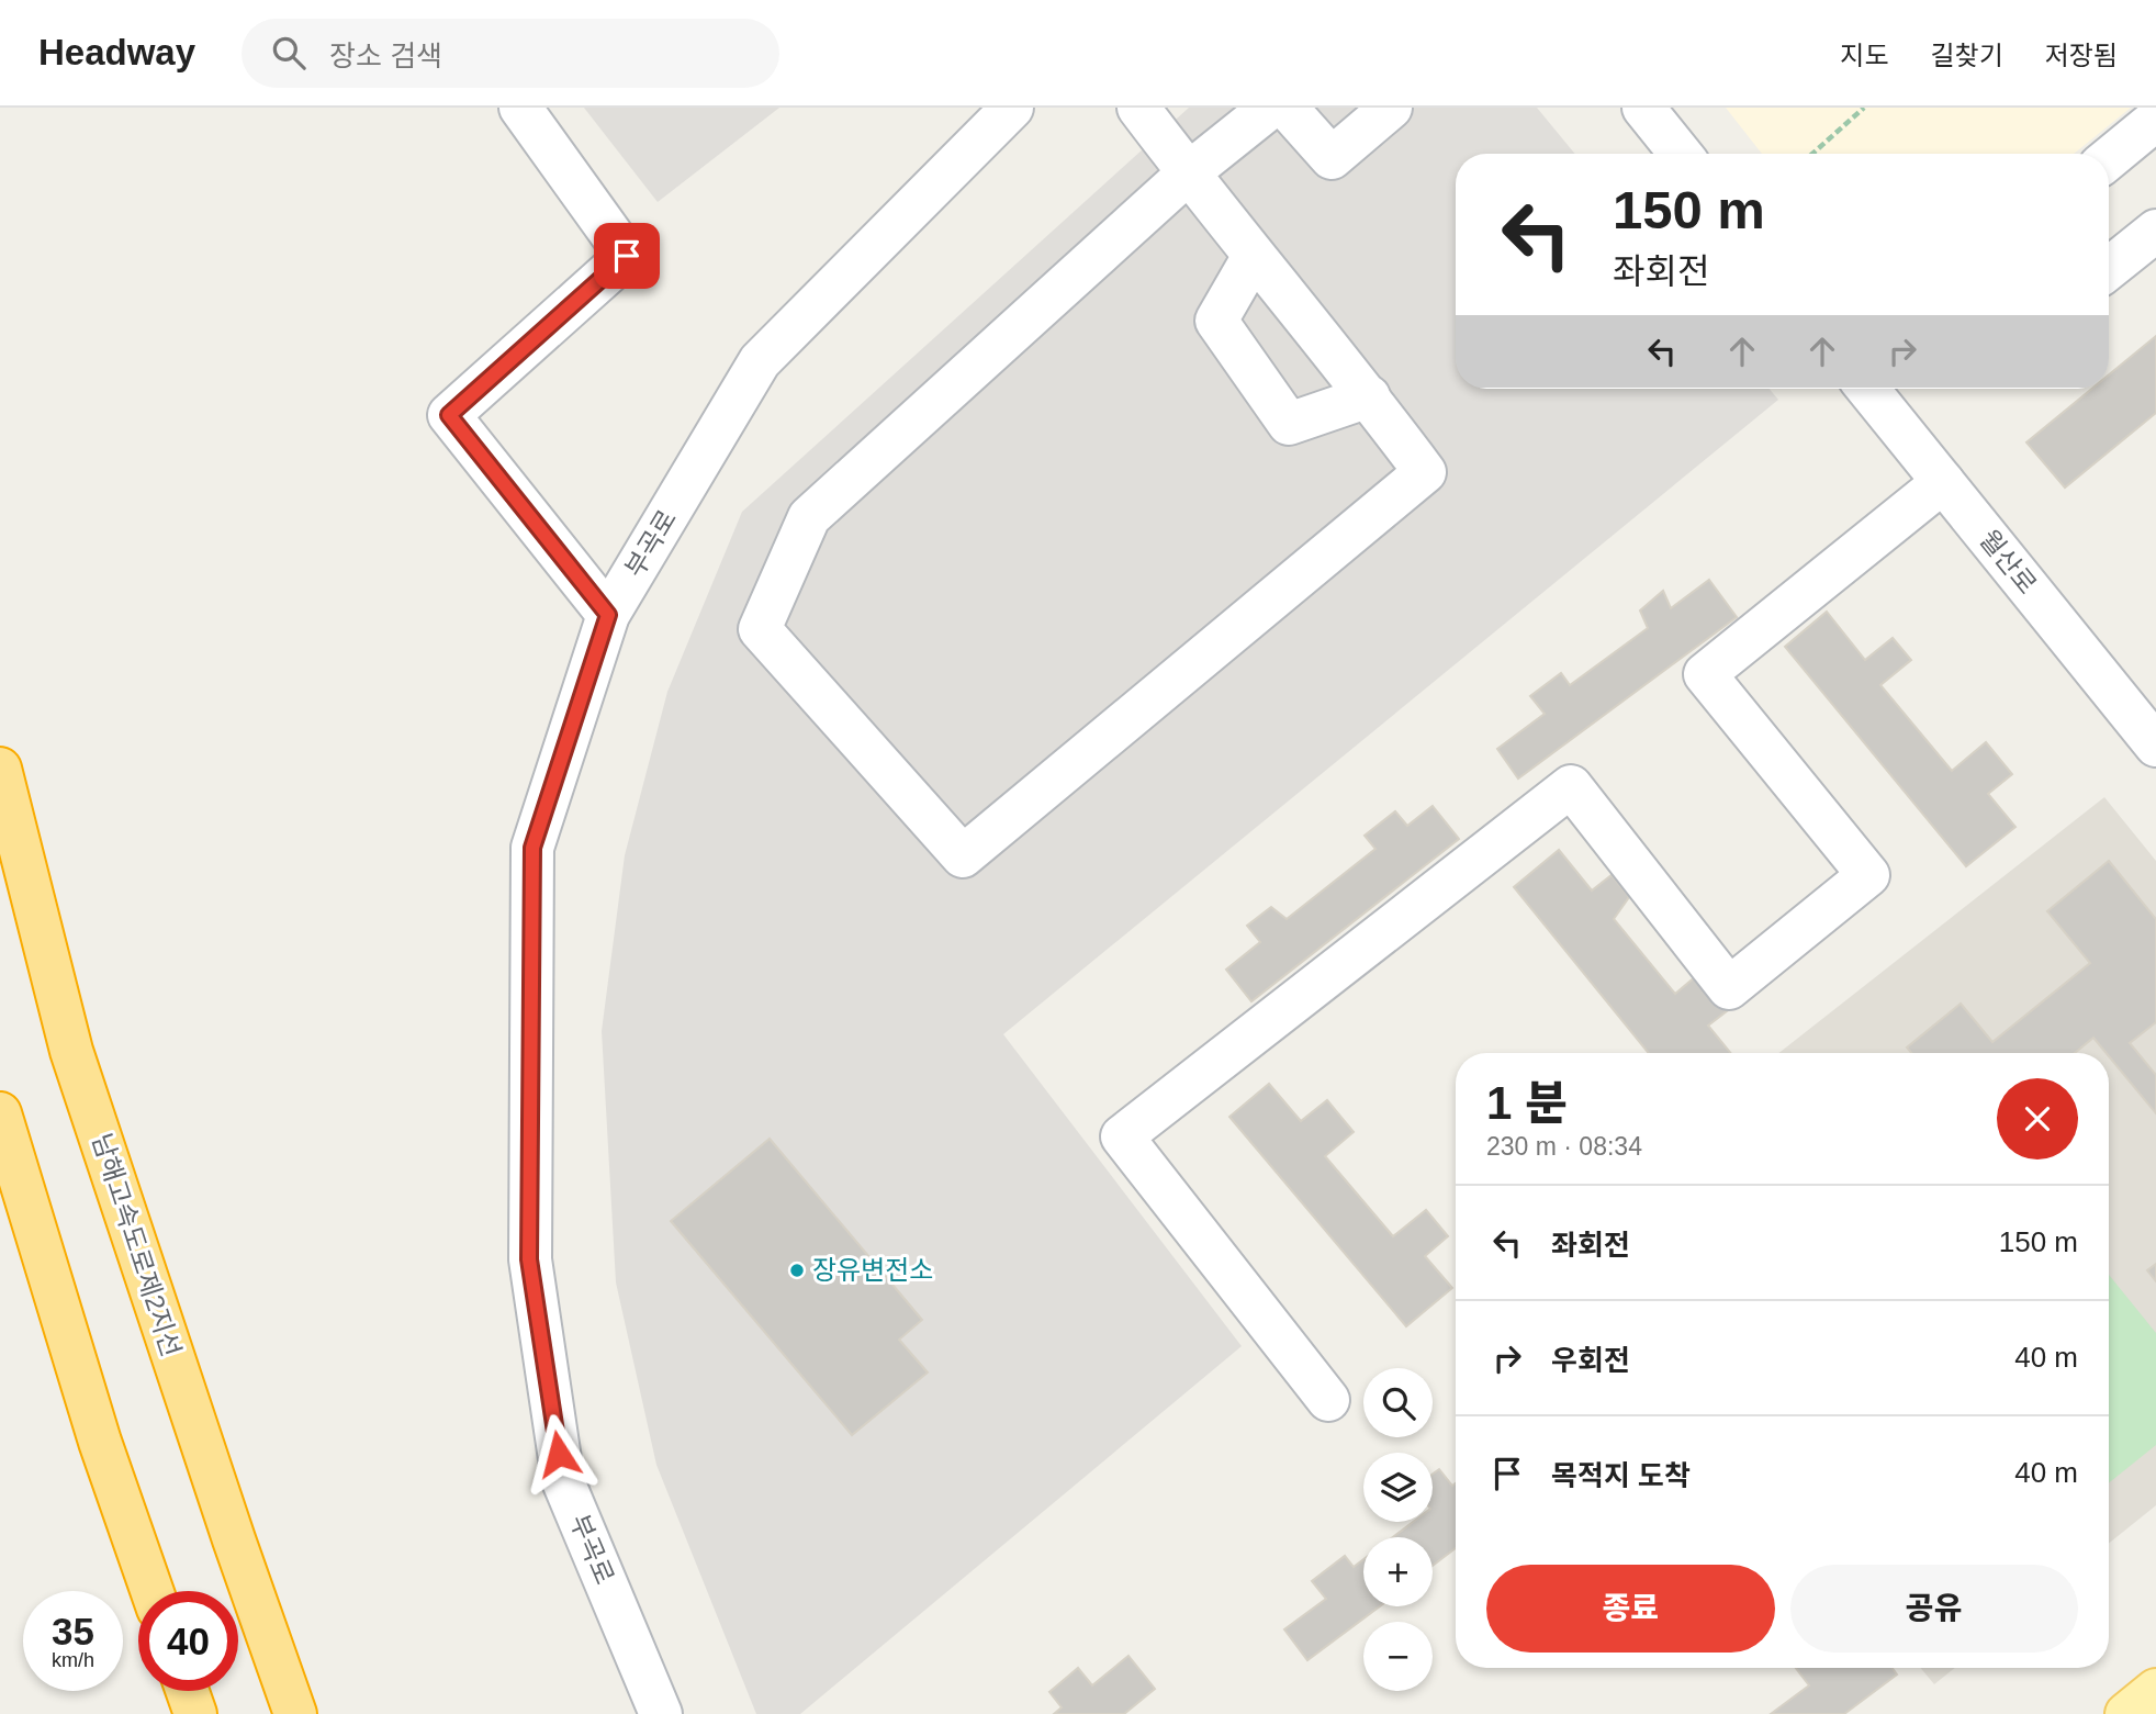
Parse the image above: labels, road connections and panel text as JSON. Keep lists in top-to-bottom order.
{
  "streets": {
    "highway": ["남해고속도로제2지선"],
    "street": ["부곡로", "월산로"]
  },
  "places": ["장유변전소"],
  "page": {
    "header": "Headway",
    "search": "장소 검색",
    "nav": ["지도", "길찾기", "저장됨"],
    "turn": ["150 m", "좌회전"],
    "heading": ["1 분", "230 m · 08:34"],
    "list": [
      {
        "name": "좌회전",
        "value": "150 m"
      },
      {
        "name": "우회전",
        "value": "40 m"
      },
      {
        "name": "목적지 도착",
        "value": "40 m"
      }
    ],
    "map_buttons": ["+", "−"],
    "buttons": ["종료", "공유"],
    "speed": "35 km/h",
    "limit": "40"
  }
}
